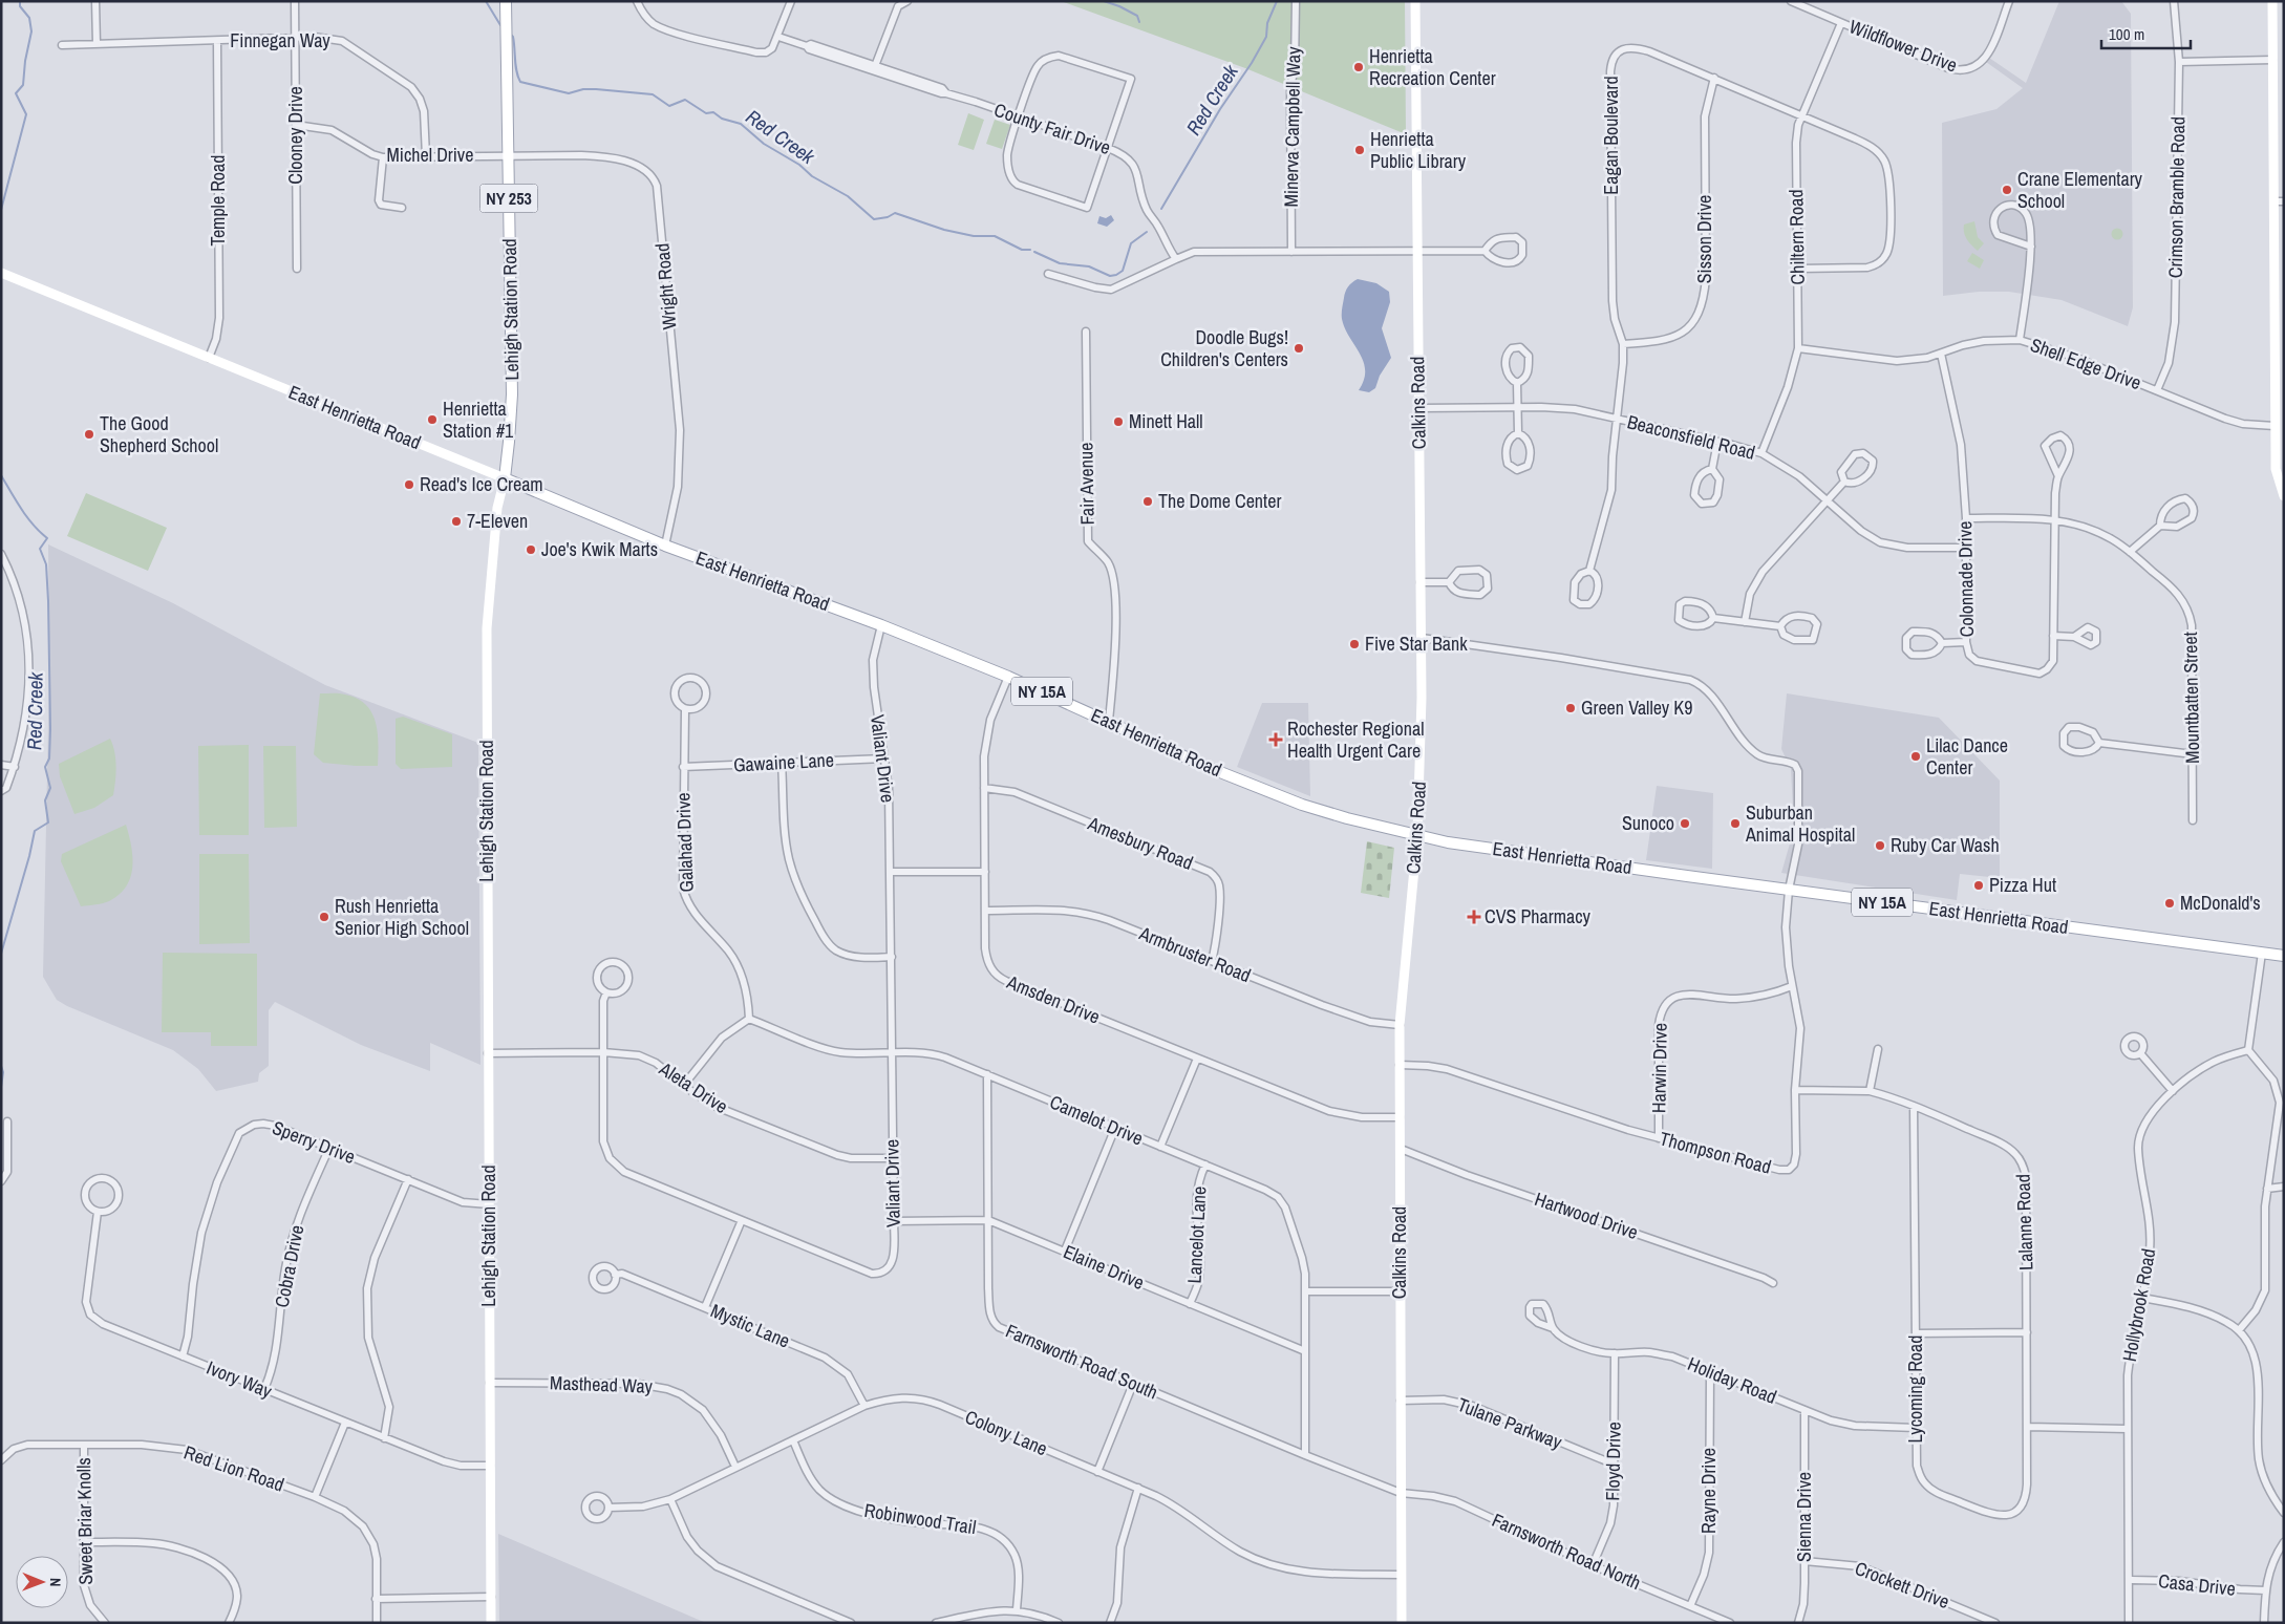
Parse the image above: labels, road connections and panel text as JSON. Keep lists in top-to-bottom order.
{
  "streets": {
    "main road": [
      "NY 253",
      "Lehigh Station Road",
      "Calkins Road",
      "East Henrietta Road",
      "NY 15A"
    ],
    "street": [
      "Finnegan Way",
      "Wildflower Drive",
      "Minerva Campbell Way",
      "County Fair Drive",
      "Clooney Drive",
      "Eagan Boulevard",
      "Michel Drive",
      "Crimson Bramble Road",
      "Temple Road",
      "Chiltern Road",
      "Sisson Drive",
      "Wright Road",
      "Shell Edge Drive",
      "Beaconsfield Road",
      "Fair Avenue",
      "Colonnade Drive",
      "Mountbatten Street",
      "Valiant Drive",
      "Gawaine Lane",
      "Galahad Drive",
      "Amesbury Road",
      "Armbruster Road",
      "Amsden Drive",
      "Harwin Drive",
      "Aleta Drive",
      "Camelot Drive",
      "Sperry Drive",
      "Thompson Road",
      "Hartwood Drive",
      "Lalanne Road",
      "Lancelot Lane",
      "Cobra Drive",
      "Elaine Drive",
      "Hollybrook Road",
      "Mystic Lane",
      "Farnsworth Road South",
      "Ivory Way",
      "Holiday Road",
      "Masthead Way",
      "Lycoming Road",
      "Tulane Parkway",
      "Colony Lane",
      "Floyd Drive",
      "Red Lion Road",
      "Rayne Drive",
      "Sienna Drive",
      "Robinwood Trail",
      "Sweet Briar Knolls",
      "Farnsworth Road North",
      "Crockett Drive",
      "Casa Drive"
    ]
  },
  "crossings": [
    ["Finnegan Way", "Clooney Drive"],
    ["Finnegan Way", "Michel Drive"],
    ["Finnegan Way", "Temple Road"],
    ["Wildflower Drive", "Chiltern Road"],
    ["Clooney Drive", "Michel Drive"],
    ["Eagan Boulevard", "Chiltern Road"],
    ["Eagan Boulevard", "Sisson Drive"],
    ["Eagan Boulevard", "Beaconsfield Road"],
    ["Michel Drive", "Wright Road"],
    ["Michel Drive", "Lehigh Station Road"],
    ["Crimson Bramble Road", "Shell Edge Drive"],
    ["Temple Road", "East Henrietta Road"],
    ["Chiltern Road", "Shell Edge Drive"],
    ["Chiltern Road", "Beaconsfield Road"],
    ["Wright Road", "Lehigh Station Road"],
    ["Wright Road", "East Henrietta Road"],
    ["Lehigh Station Road", "East Henrietta Road"],
    ["Lehigh Station Road", "Aleta Drive"],
    ["Lehigh Station Road", "Sperry Drive"],
    ["Lehigh Station Road", "Ivory Way"],
    ["Lehigh Station Road", "Masthead Way"],
    ["Shell Edge Drive", "Colonnade Drive"],
    ["Calkins Road", "East Henrietta Road"],
    ["Calkins Road", "Beaconsfield Road"],
    ["Calkins Road", "Armbruster Road"],
    ["Calkins Road", "Amsden Drive"],
    ["Calkins Road", "Thompson Road"],
    ["Calkins Road", "Hartwood Drive"],
    ["Calkins Road", "Farnsworth Road South"],
    ["Calkins Road", "Tulane Parkway"],
    ["Calkins Road", "Colony Lane"],
    ["Calkins Road", "Farnsworth Road North"],
    ["East Henrietta Road", "Fair Avenue"],
    ["East Henrietta Road", "Valiant Drive"],
    ["East Henrietta Road", "Amsden Drive"],
    ["East Henrietta Road", "Thompson Road"],
    ["Beaconsfield Road", "Colonnade Drive"],
    ["Colonnade Drive", "Mountbatten Street"],
    ["Valiant Drive", "Gawaine Lane"],
    ["Valiant Drive", "Aleta Drive"],
    ["Valiant Drive", "Camelot Drive"],
    ["Valiant Drive", "Elaine Drive"],
    ["Gawaine Lane", "Galahad Drive"],
    ["Galahad Drive", "Camelot Drive"],
    ["Amesbury Road", "Armbruster Road"],
    ["Amesbury Road", "Amsden Drive"],
    ["Armbruster Road", "Amsden Drive"],
    ["Harwin Drive", "Thompson Road"],
    ["Camelot Drive", "Lancelot Lane"],
    ["Camelot Drive", "Elaine Drive"],
    ["Camelot Drive", "Farnsworth Road South"],
    ["Sperry Drive", "Cobra Drive"],
    ["Sperry Drive", "Ivory Way"],
    ["Thompson Road", "Lalanne Road"],
    ["Lalanne Road", "Lycoming Road"],
    ["Lancelot Lane", "Elaine Drive"],
    ["Cobra Drive", "Ivory Way"],
    ["Elaine Drive", "Farnsworth Road South"],
    ["Hollybrook Road", "Casa Drive"],
    ["Mystic Lane", "Colony Lane"],
    ["Farnsworth Road South", "Farnsworth Road North"],
    ["Holiday Road", "Lycoming Road"],
    ["Holiday Road", "Floyd Drive"],
    ["Holiday Road", "Rayne Drive"],
    ["Holiday Road", "Sienna Drive"],
    ["Masthead Way", "Colony Lane"],
    ["Tulane Parkway", "Floyd Drive"],
    ["Colony Lane", "Robinwood Trail"],
    ["Floyd Drive", "Farnsworth Road North"],
    ["Red Lion Road", "Sweet Briar Knolls"],
    ["Rayne Drive", "Farnsworth Road North"],
    ["Sienna Drive", "Crockett Drive"]
  ],
  "water": ["Red Creek"],
  "places": {
    "other": [
      "Henrietta Recreation Center",
      "Henrietta Public Library",
      "Crane Elementary School",
      "Doodle Bugs! Children's Centers",
      "Henrietta Station #1",
      "Minett Hall",
      "The Good Shepherd School",
      "Read's Ice Cream",
      "The Dome Center",
      "7-Eleven",
      "Joe's Kwik Marts",
      "Five Star Bank",
      "Green Valley K9",
      "Lilac Dance Center",
      "Sunoco",
      "Suburban Animal Hospital",
      "Ruby Car Wash",
      "Pizza Hut",
      "McDonald's",
      "Rush Henrietta Senior High School"
    ],
    "health": ["Rochester Regional Health Urgent Care", "CVS Pharmacy"]
  },
  "scale_bar": "100 m",
  "north": "right"
}
